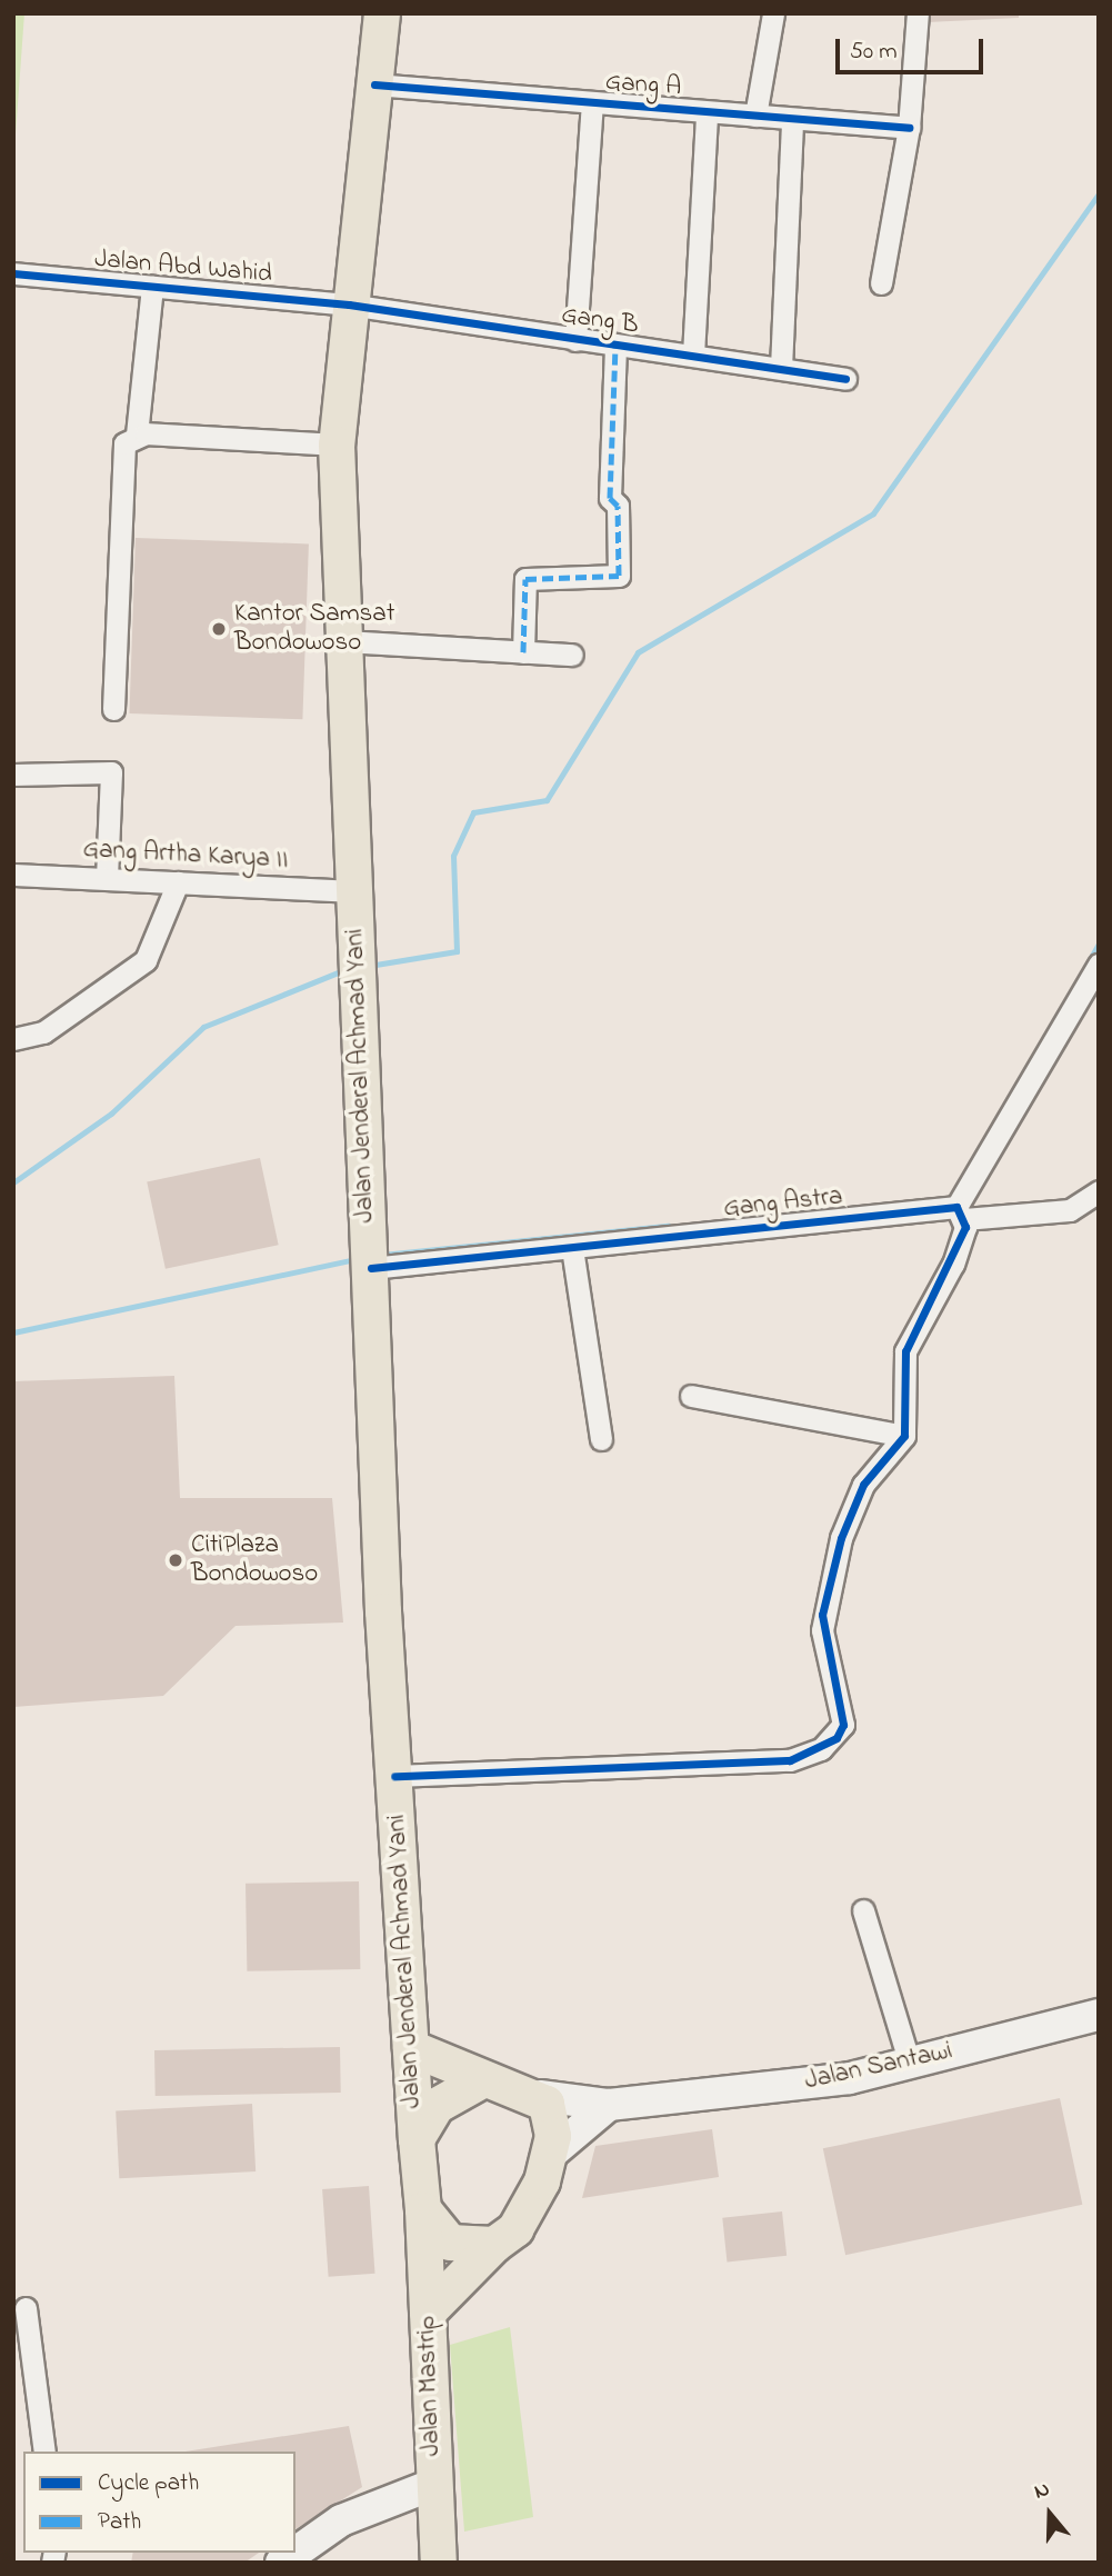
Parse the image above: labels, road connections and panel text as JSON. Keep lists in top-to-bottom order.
{
  "streets": {
    "main road": ["Jalan Jenderal Achmad Yani", "Jalan Santawi", "Jalan Mastrip"],
    "street": [
      "Gang A",
      "Jalan Abd Wahid",
      "Gang B",
      "Gang Artha Karya II",
      "Gang Astra"
    ]
  },
  "crossings": [
    ["Gang A", "Jalan Jenderal Achmad Yani"],
    ["Jalan Abd Wahid", "Gang B"],
    ["Jalan Abd Wahid", "Jalan Jenderal Achmad Yani"],
    ["Gang B", "Jalan Jenderal Achmad Yani"],
    ["Gang Artha Karya II", "Jalan Jenderal Achmad Yani"],
    ["Jalan Jenderal Achmad Yani", "Gang Astra"],
    ["Jalan Jenderal Achmad Yani", "Jalan Santawi"],
    ["Jalan Jenderal Achmad Yani", "Jalan Mastrip"],
    ["Jalan Santawi", "Jalan Mastrip"]
  ],
  "places": ["Kantor Samsat Bondowoso", "CitiPlaza Bondowoso"],
  "legend": ["Cycle path", "Path"],
  "scale_bar": "50 m",
  "north": "top"
}
